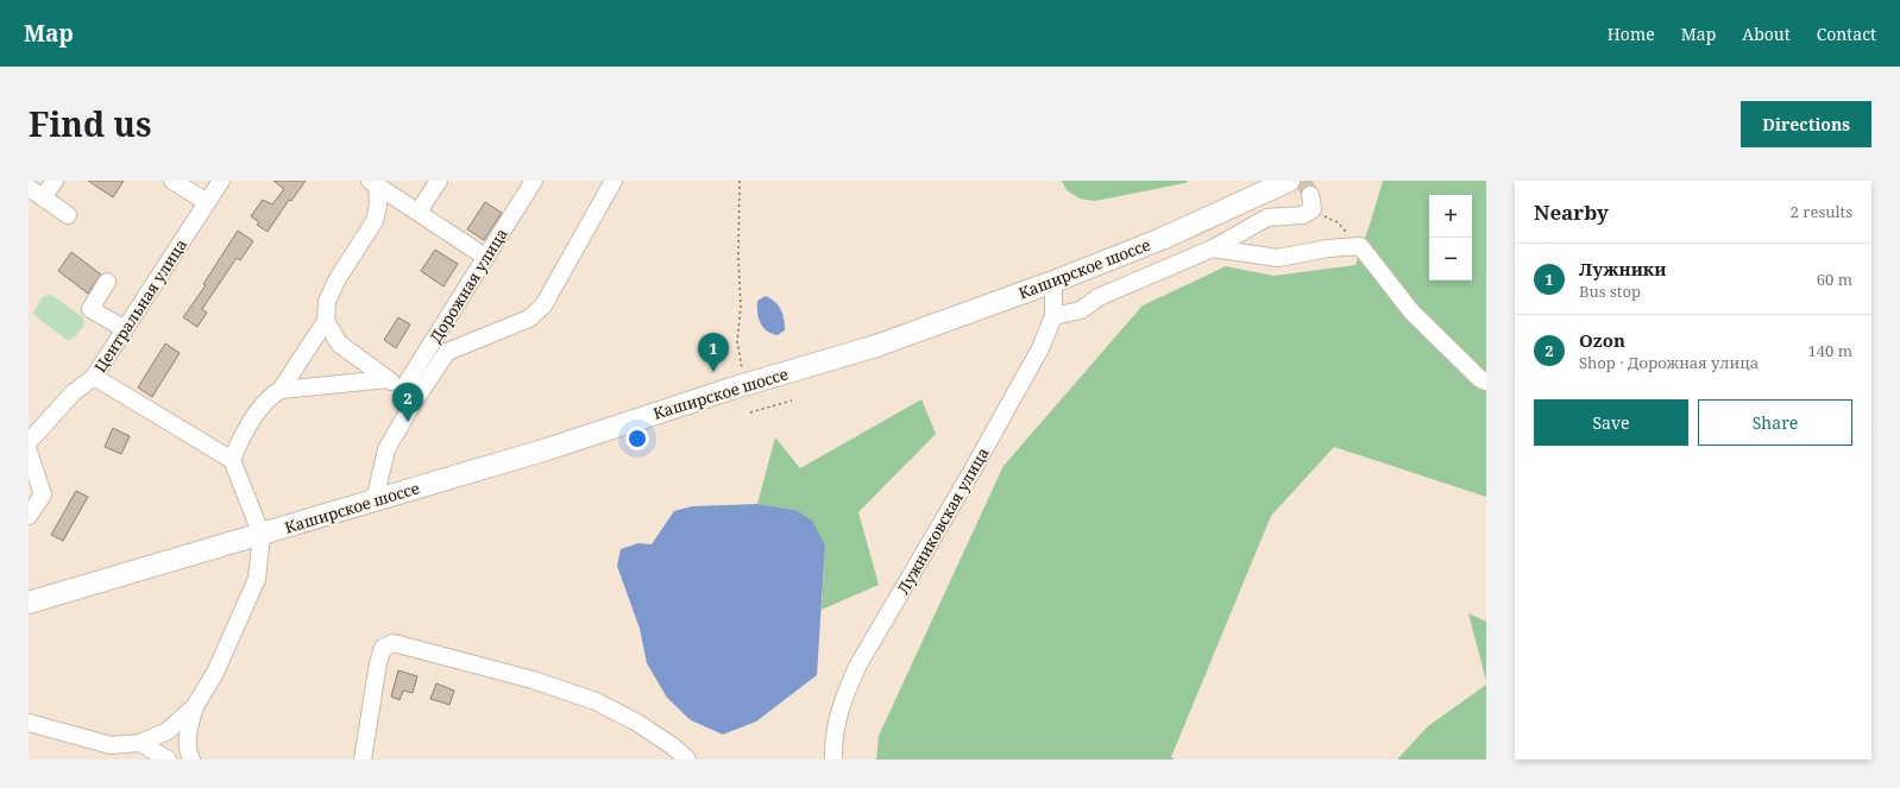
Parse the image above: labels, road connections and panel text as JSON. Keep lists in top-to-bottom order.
{
  "streets": {
    "main road": ["Каширское шоссе"],
    "street": ["Дорожная улица", "Центральная улица", "Лужниковская улица"]
  },
  "crossings": [
    ["Каширское шоссе", "Лужниковская улица"]
  ],
  "page": {
    "header": "Map",
    "nav": [
      "Home",
      "Map",
      "About",
      "Contact"
    ],
    "title": "Find us",
    "buttons": [
      "Directions",
      ["Save", "Share"]
    ],
    "heading": ["Nearby", "2 results"],
    "map_buttons": ["+", "−"],
    "list": [
      {
        "mark": "1",
        "name": "Лужники",
        "note": "Bus stop",
        "value": "60 m"
      },
      {
        "mark": "2",
        "name": "Ozon",
        "note": "Shop · Дорожная улица",
        "value": "140 m"
      }
    ],
    "pins": ["1", "2"]
  }
}
